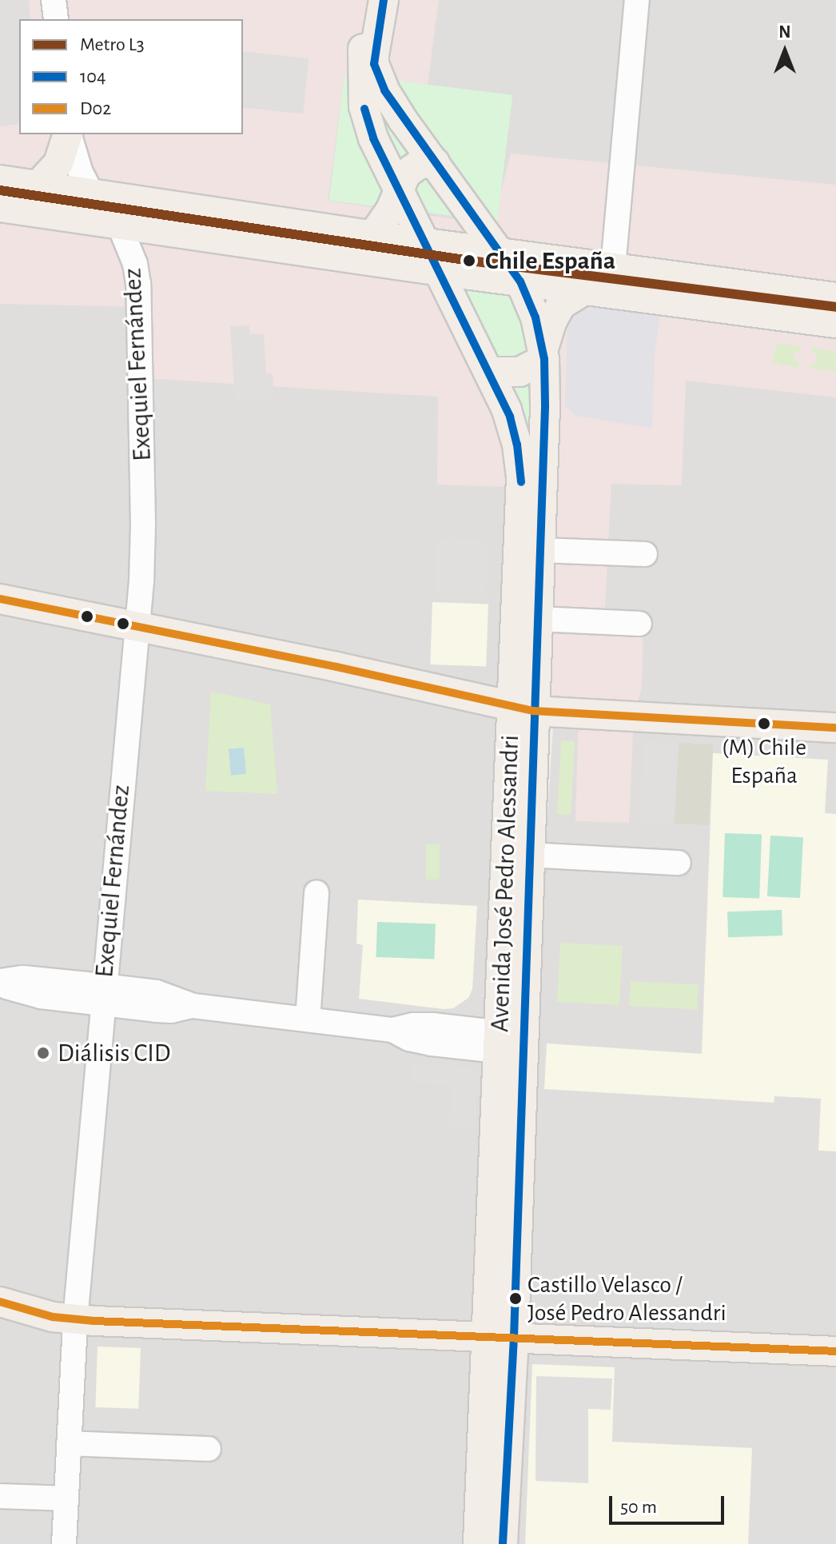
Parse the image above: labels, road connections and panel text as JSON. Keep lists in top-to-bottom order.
{
  "streets": {
    "main road": ["Avenida José Pedro Alessandri"],
    "street": ["Exequiel Fernández"]
  },
  "places": [
    "Chile España",
    "(M) Chile España",
    "Diálisis CID",
    "Castillo Velasco / José Pedro Alessandri"
  ],
  "lines": ["transit line 104", "metro line L3", "transit line D02"],
  "legend": ["Metro L3", "104", "D02"],
  "scale_bar": "50 m",
  "north": "top"
}
